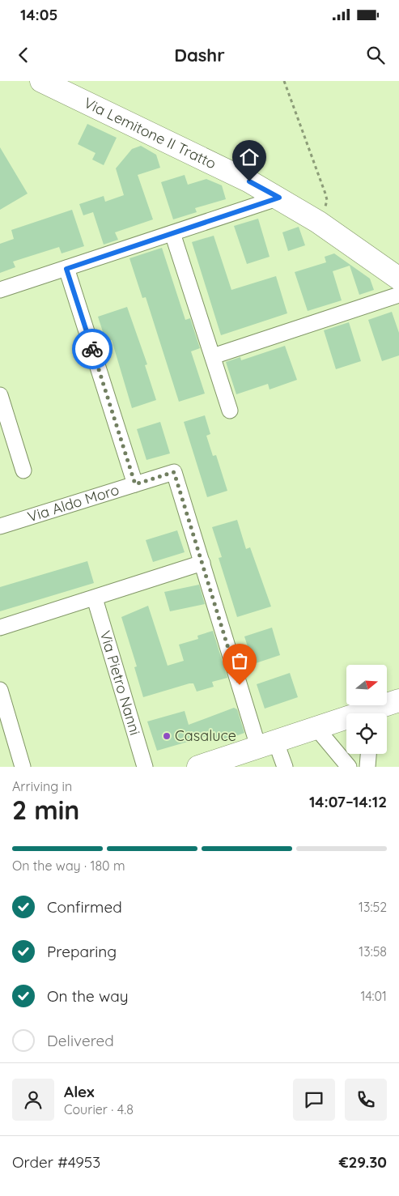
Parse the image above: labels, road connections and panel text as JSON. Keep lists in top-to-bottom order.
{
  "streets": {
    "street": ["Via Lemitone II Tratto", "Via Aldo Moro", "Via Pietro Nanni"]
  },
  "places": ["Casaluce"],
  "north": "right",
  "page": {
    "status": "14:05",
    "header": "Dashr",
    "heading": ["2 min", "Arriving in", "14:07–14:12"],
    "panel": [
      "Alex",
      "Courier · 4.8",
      "Order #4953",
      "€29.30"
    ],
    "bar": "On the way · 180 m",
    "list": [
      ["Confirmed", "13:52"],
      ["Preparing", "13:58"],
      ["On the way", "14:01"],
      "Delivered"
    ]
  }
}
